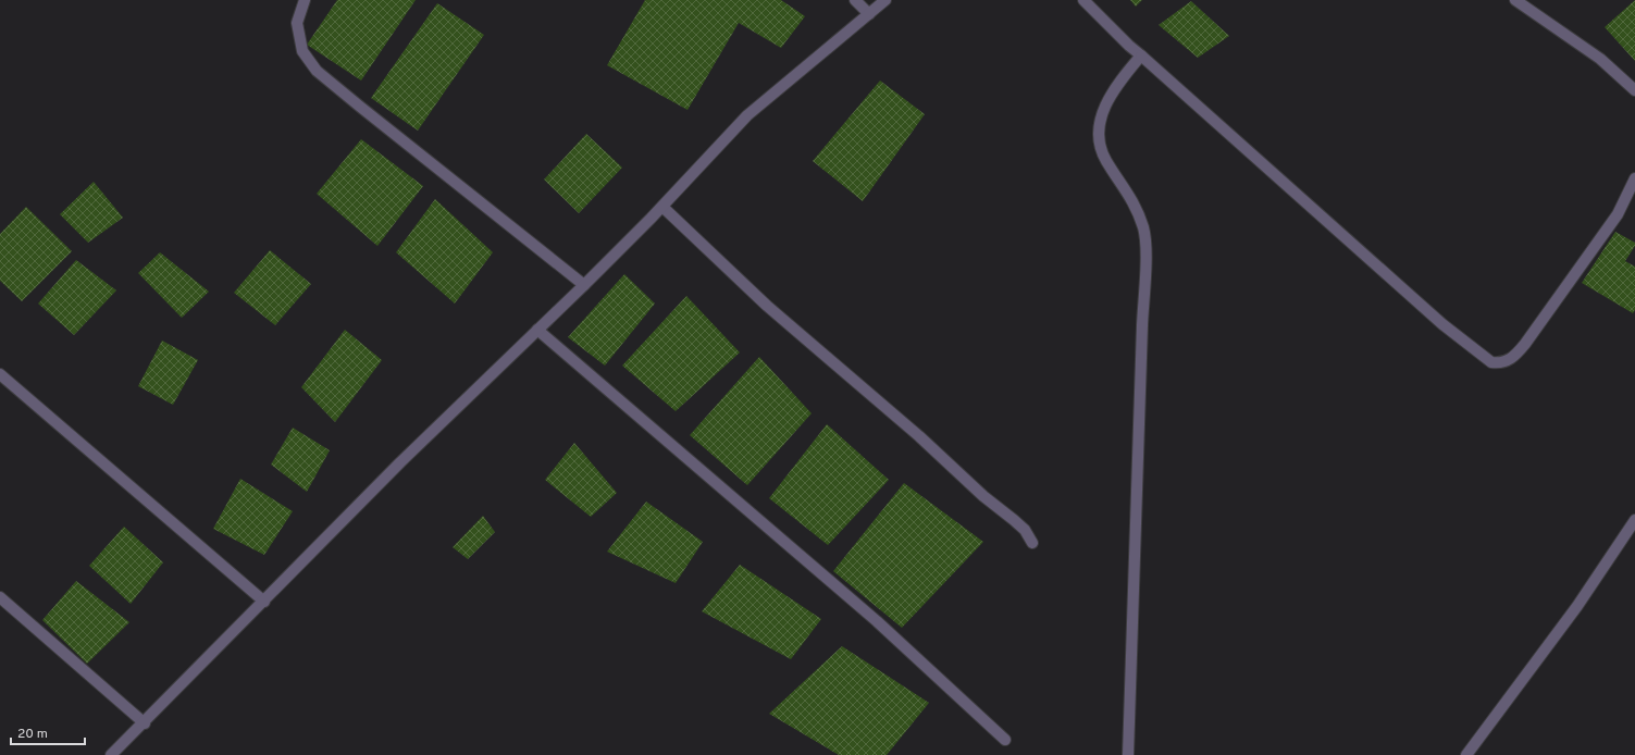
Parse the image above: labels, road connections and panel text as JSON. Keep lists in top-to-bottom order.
{
  "scale_bar": "20 m"
}
